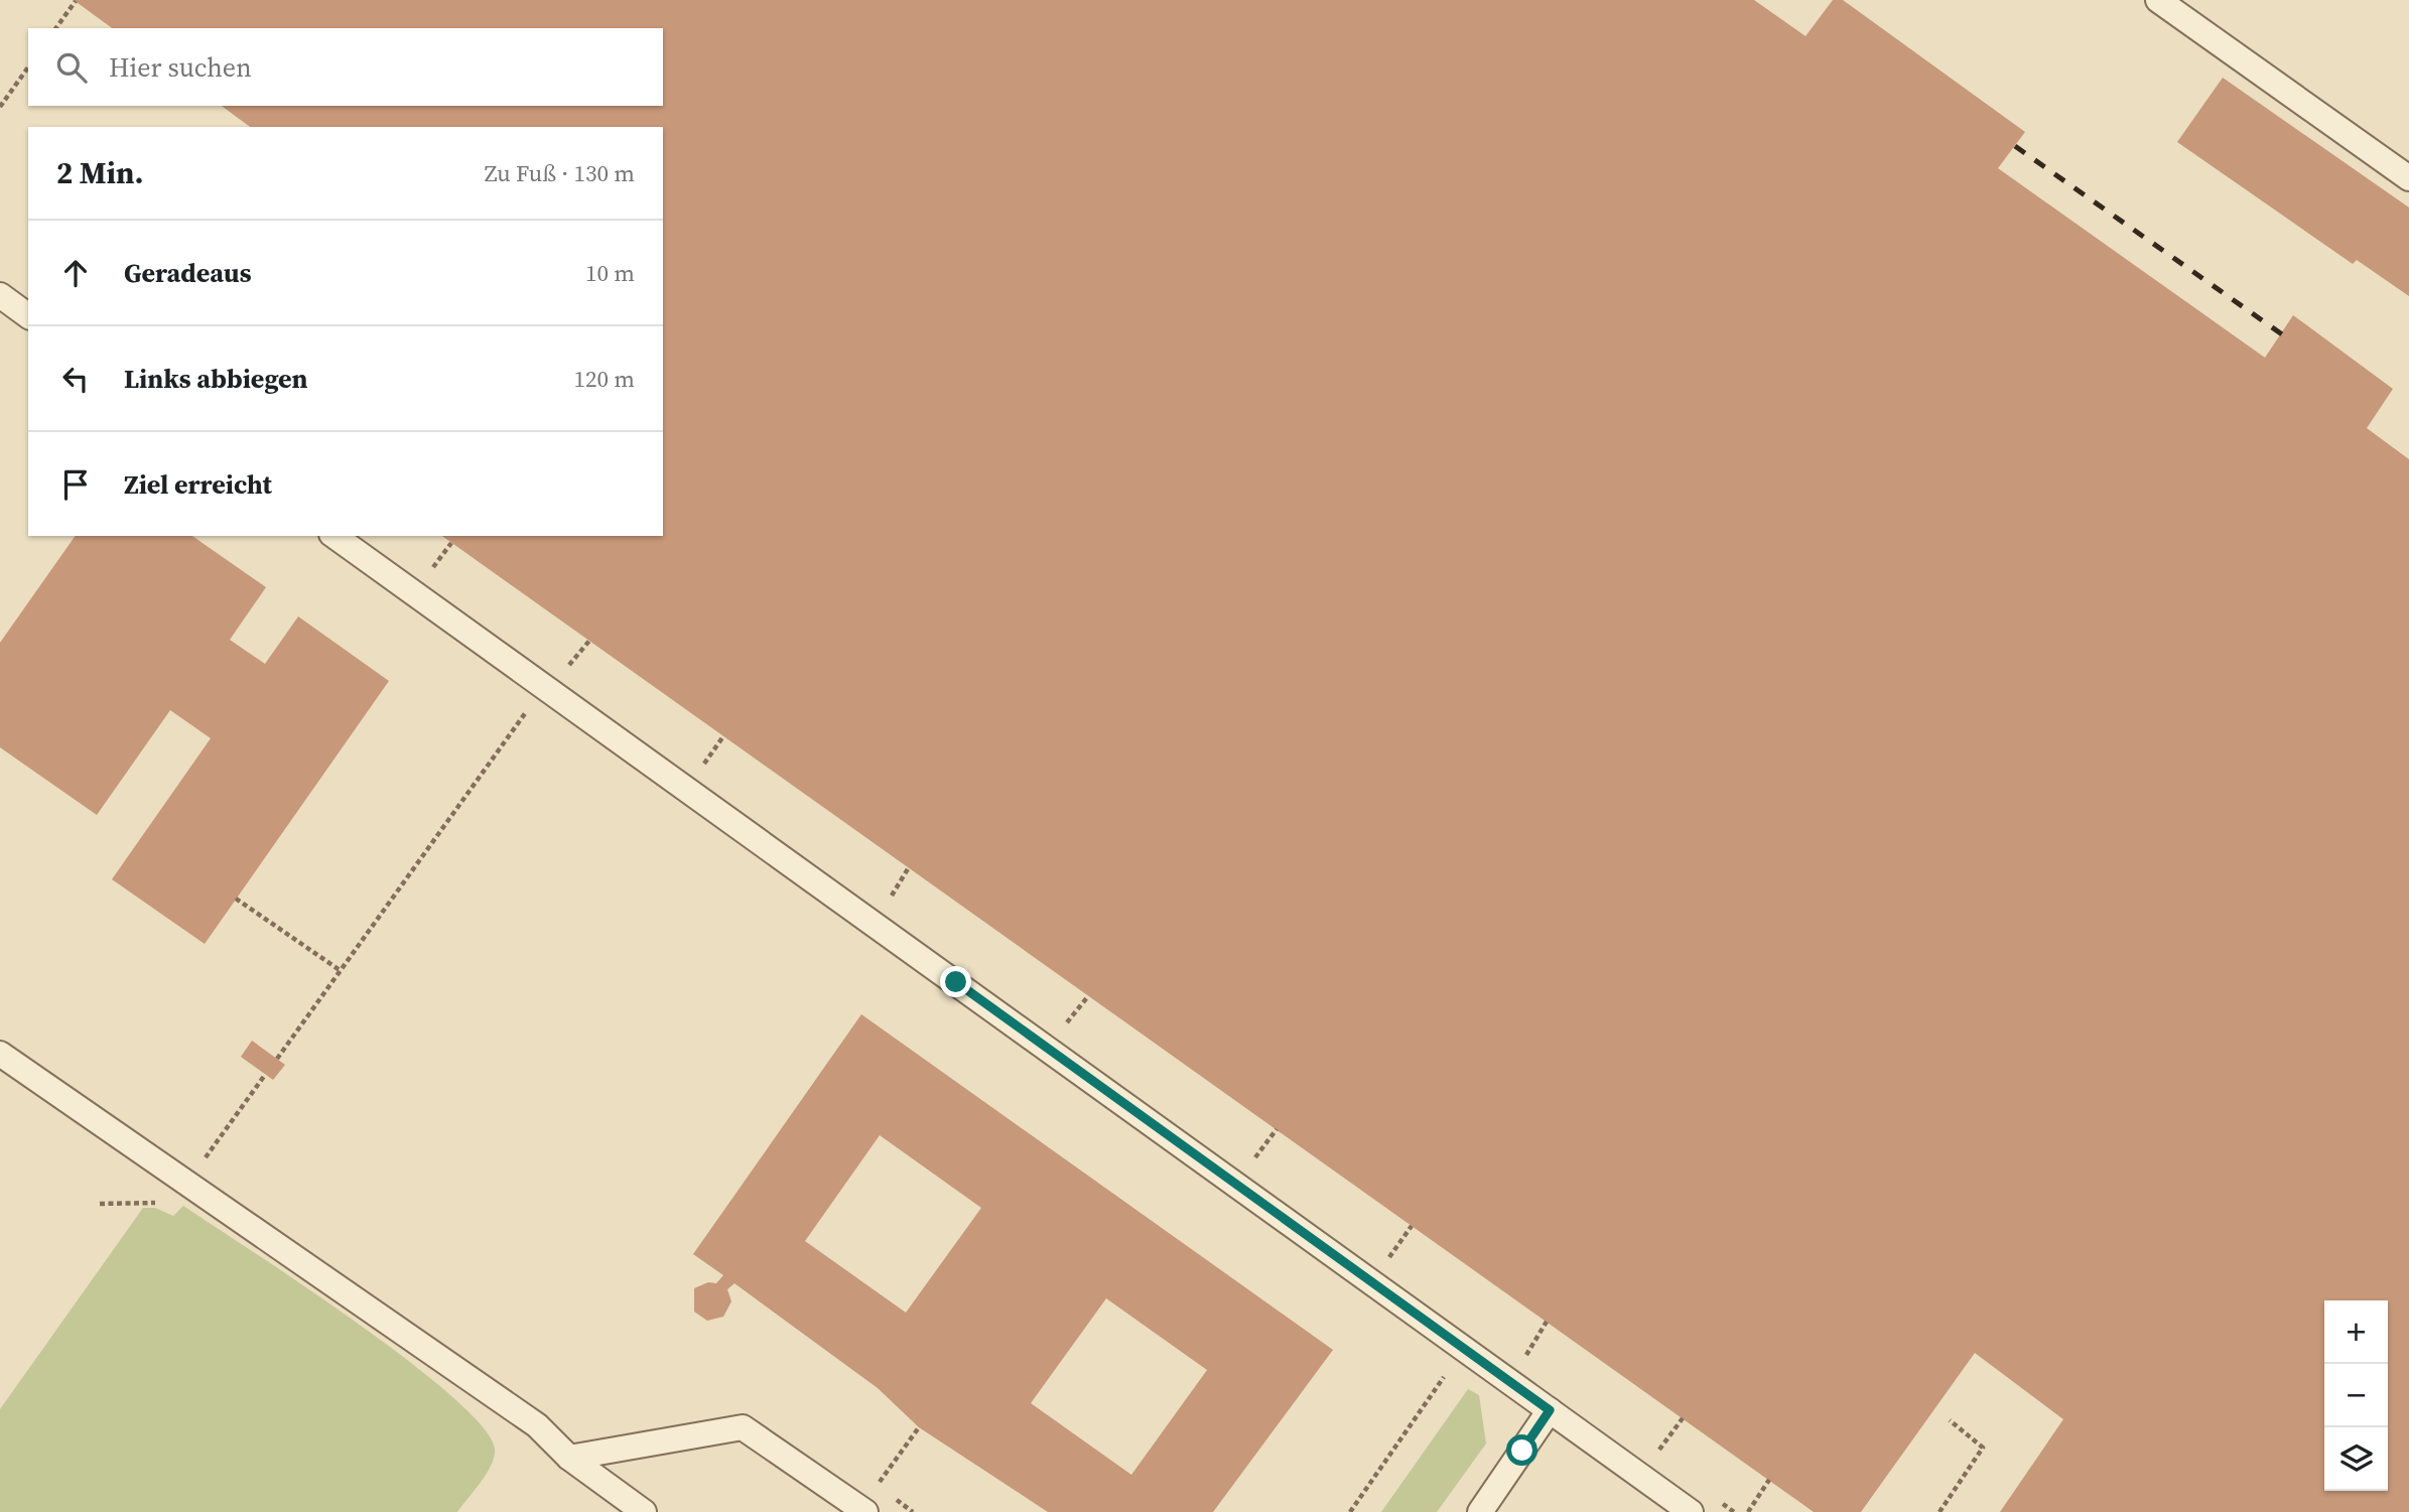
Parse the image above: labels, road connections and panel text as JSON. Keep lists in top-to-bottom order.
{
  "page": {
    "search": "Hier suchen",
    "heading": ["2 Min.", "Zu Fuß · 130 m"],
    "list": [
      ["Geradeaus", "10 m"],
      ["Links abbiegen", "120 m"],
      "Ziel erreicht"
    ],
    "map_buttons": ["+", "−"]
  }
}
